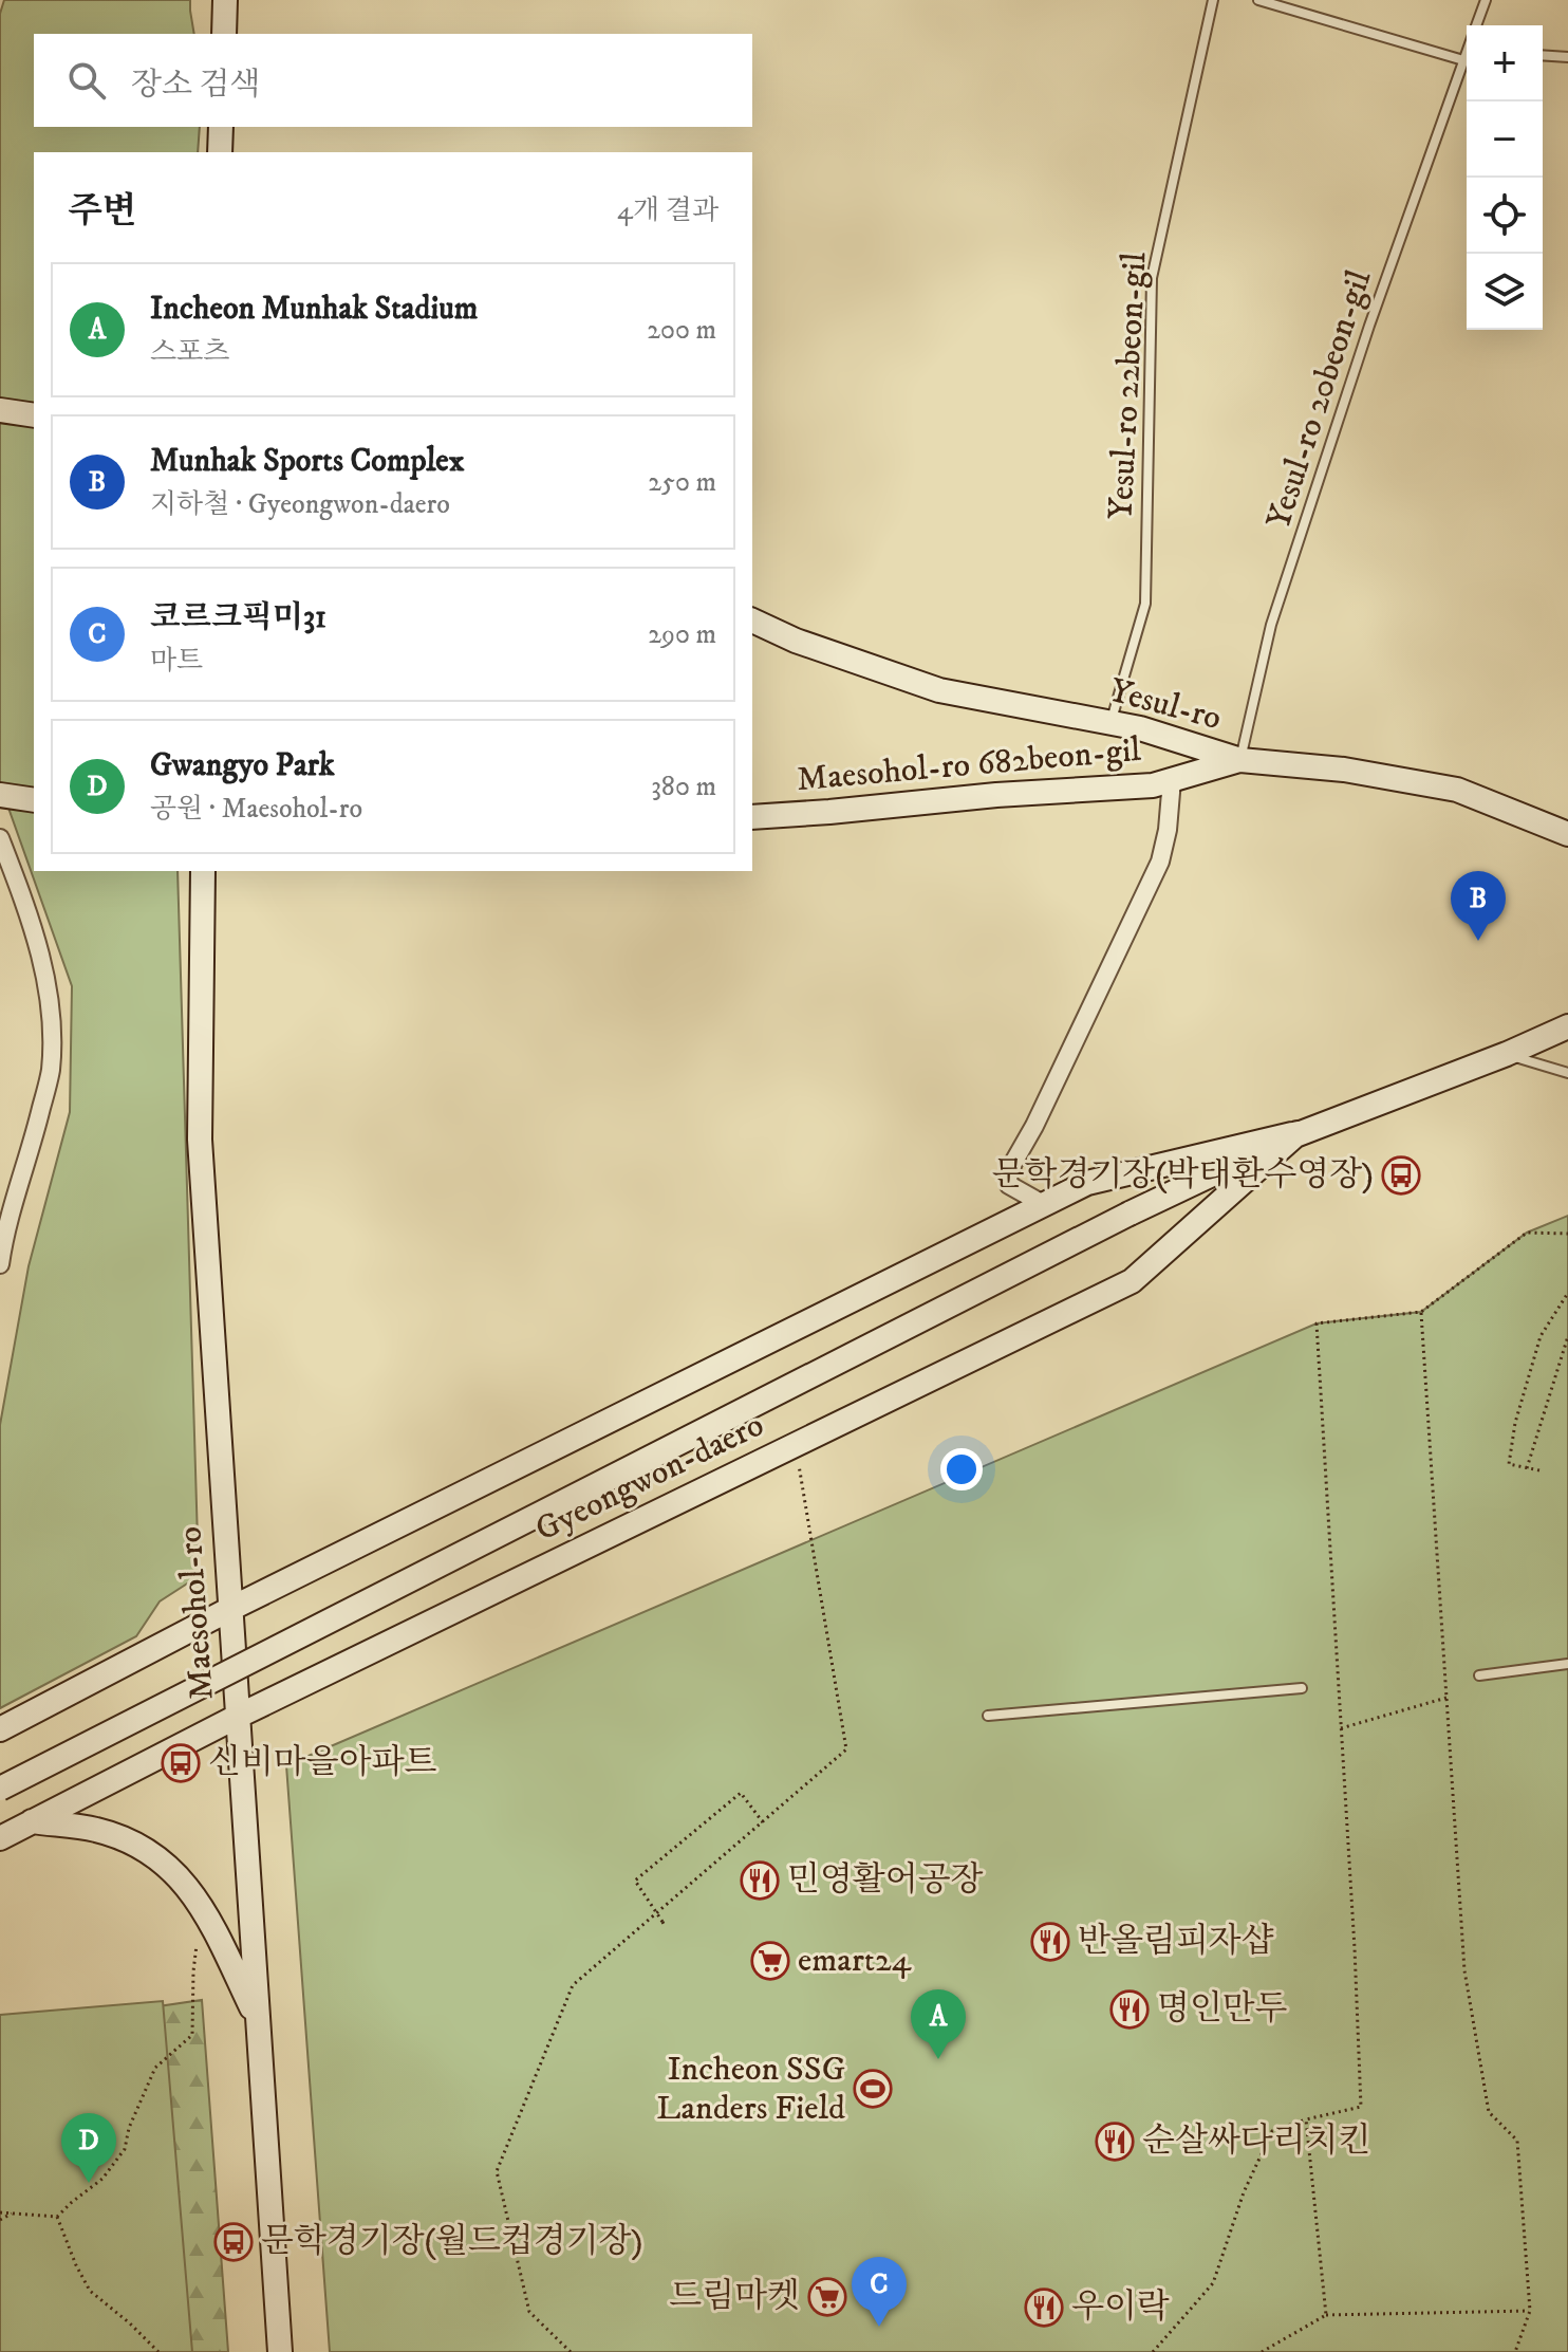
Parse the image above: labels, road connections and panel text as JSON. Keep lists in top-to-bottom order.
{
  "streets": {
    "main road": [
      "Yesul-ro",
      "Maesohol-ro 682beon-gil",
      "Gyeongwon-daero",
      "Maesohol-ro"
    ],
    "lane": ["Yesul-ro 22beon-gil", "Yesul-ro 20beon-gil"]
  },
  "crossings": [
    ["Yesul-ro 22beon-gil", "Yesul-ro"],
    ["Yesul-ro 20beon-gil", "Yesul-ro"],
    ["Yesul-ro 20beon-gil", "Maesohol-ro 682beon-gil"],
    ["Yesul-ro", "Maesohol-ro 682beon-gil"],
    ["Gyeongwon-daero", "Maesohol-ro"]
  ],
  "places": {
    "bus stop": ["문학경기장(박태환수영장)", "신비마을아파트", "문학경기장(월드컵경기장)"],
    "restaurant": [
      "민영활어공장",
      "반올림피자샵",
      "명인만두",
      "순살싸다리치킨",
      "우이락"
    ],
    "supermarket": ["emart24", "드림마켓"],
    "sports": ["Incheon SSG Landers Field"]
  },
  "page": {
    "map_buttons": ["+", "−"],
    "search": "장소 검색",
    "heading": ["주변", "4개 결과"],
    "list": [
      {
        "mark": "A",
        "name": "Incheon Munhak Stadium",
        "note": "스포츠",
        "value": "200 m"
      },
      {
        "mark": "B",
        "name": "Munhak Sports Complex",
        "note": "지하철 · Gyeongwon-daero",
        "value": "250 m"
      },
      {
        "mark": "C",
        "name": "코르크픽미31",
        "note": "마트",
        "value": "290 m"
      },
      {
        "mark": "D",
        "name": "Gwangyo Park",
        "note": "공원 · Maesohol-ro",
        "value": "380 m"
      }
    ],
    "pins": [
      "B",
      "A",
      "D",
      "C"
    ]
  }
}
